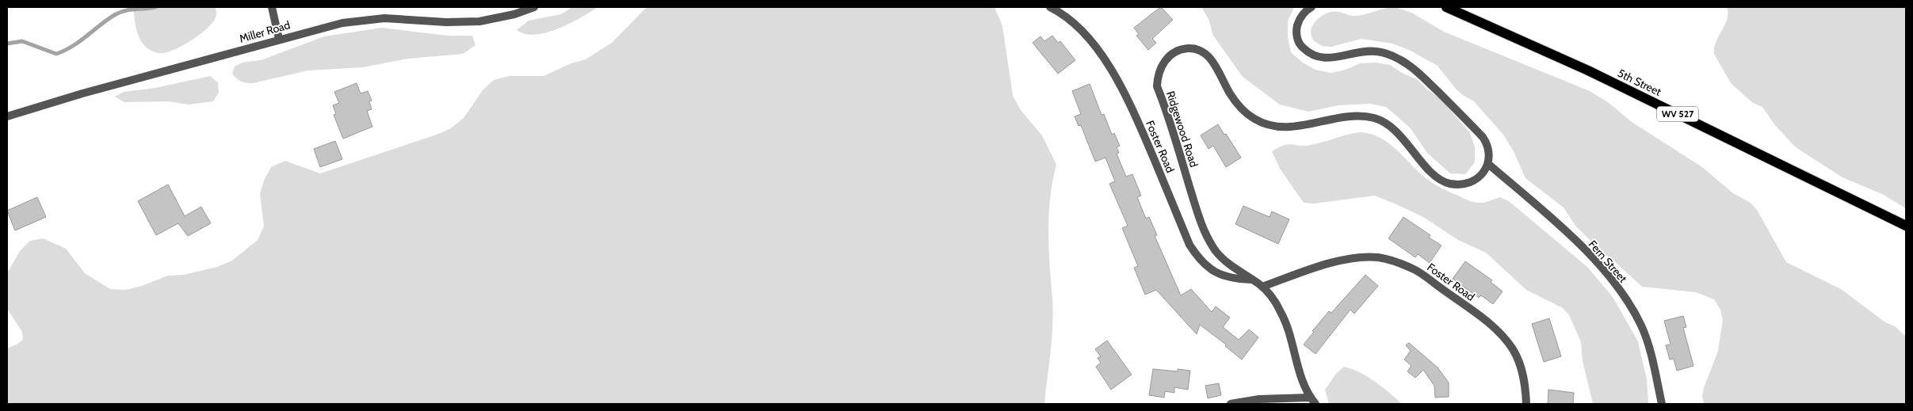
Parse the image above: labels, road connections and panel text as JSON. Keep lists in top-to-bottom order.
{
  "streets": {
    "main road": ["5th Street", "WV 527"],
    "street": [
      "Miller Road",
      "Ridgewood Road",
      "Foster Road",
      "Fern Street"
    ]
  },
  "crossings": [
    ["Ridgewood Road", "Foster Road"],
    ["Ridgewood Road", "Fern Street"]
  ]
}
